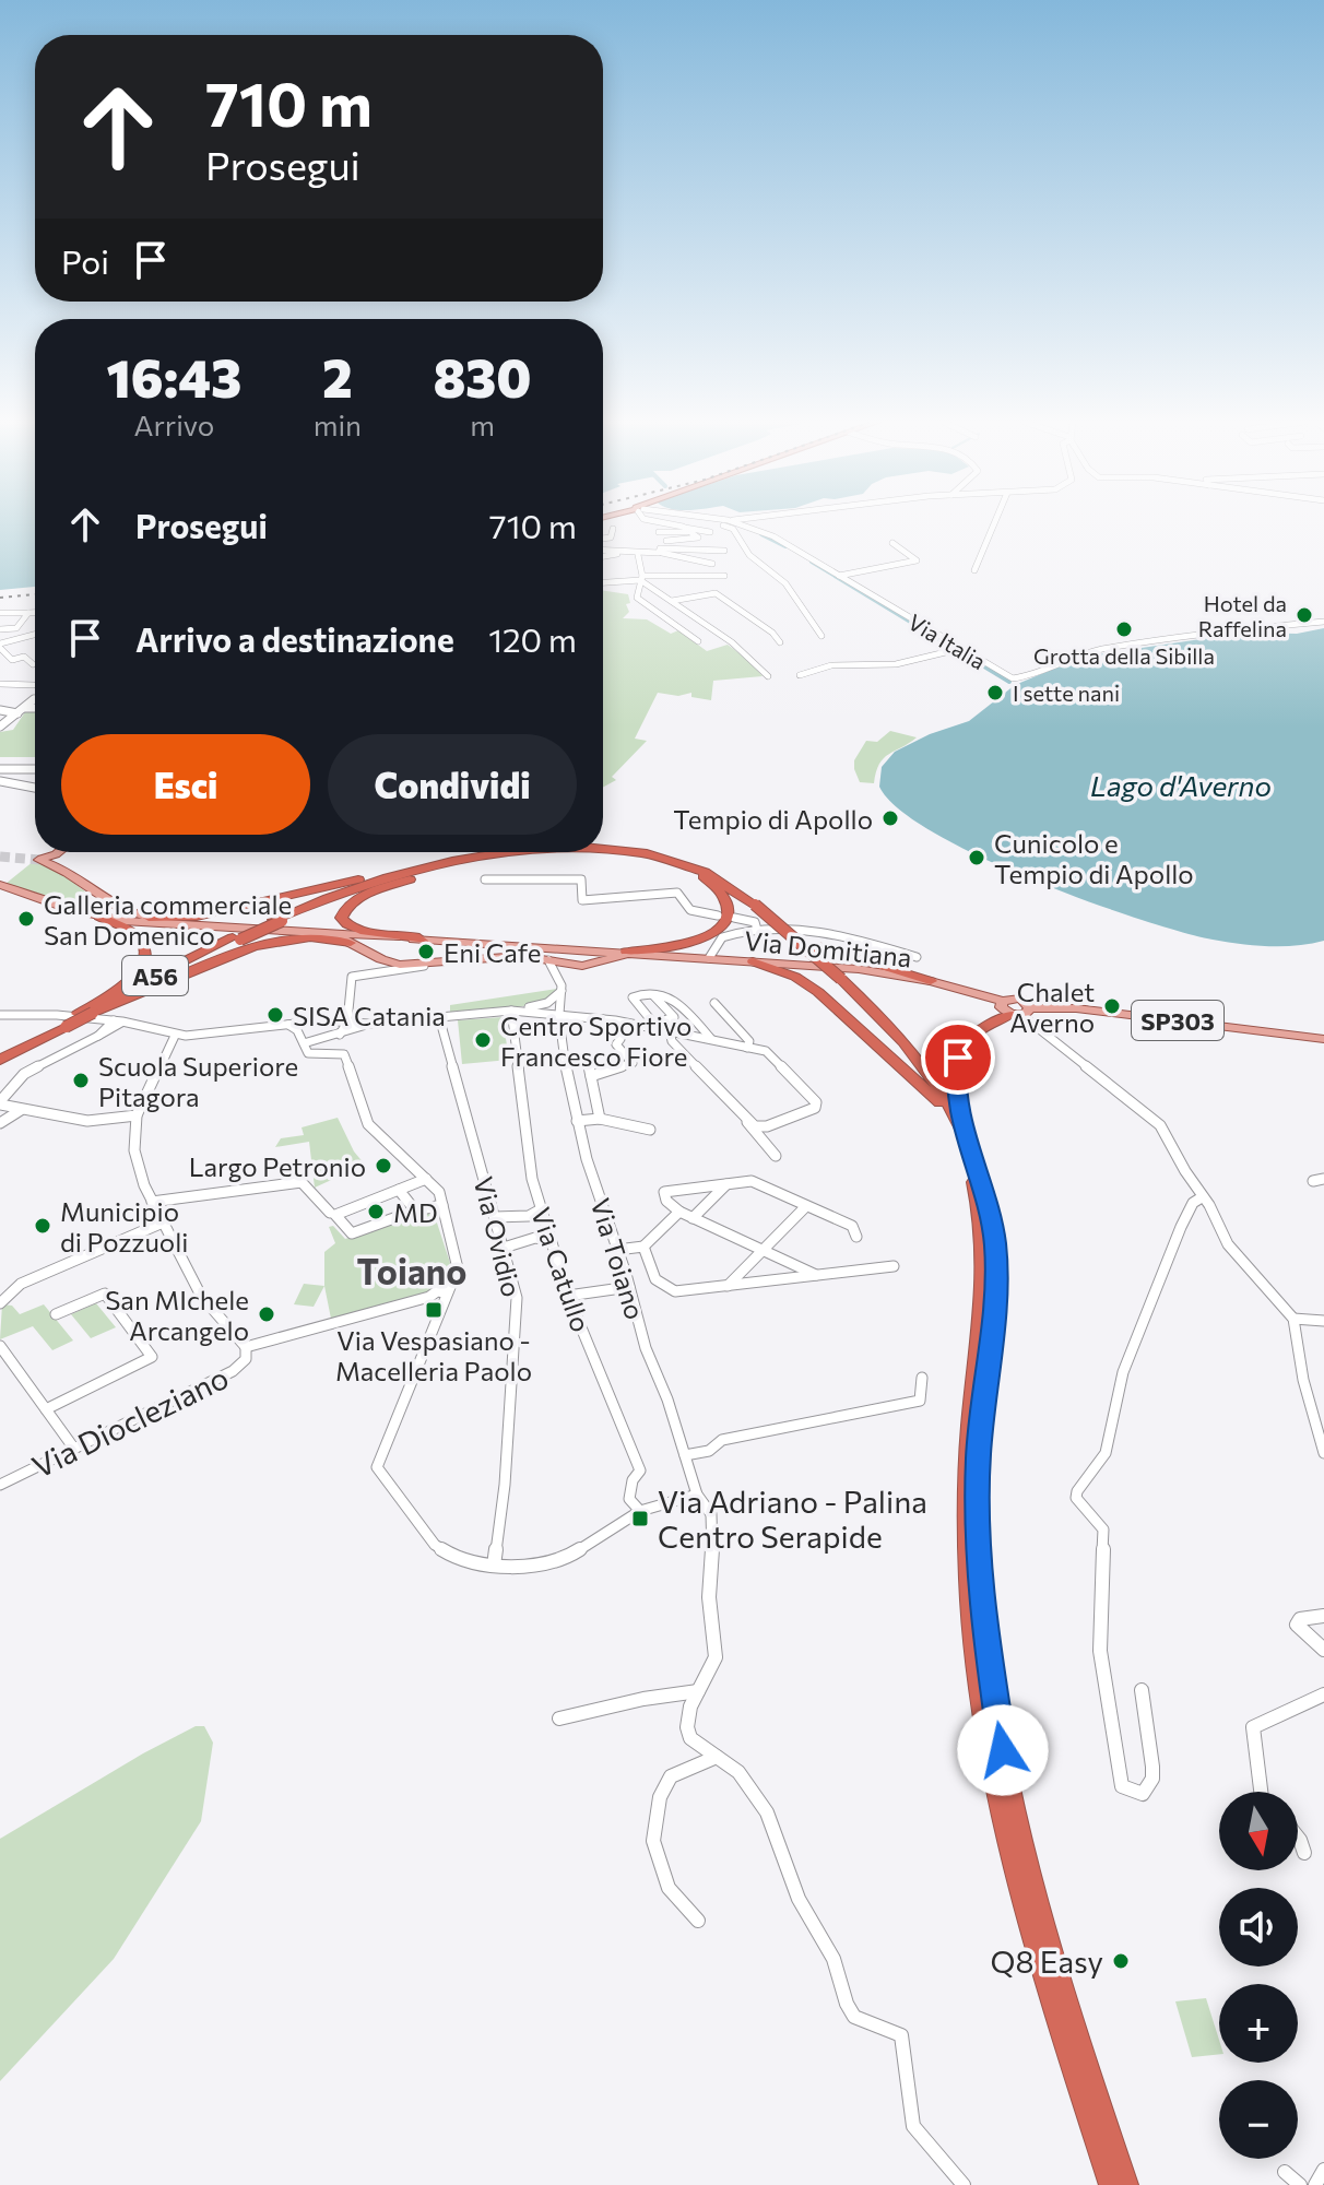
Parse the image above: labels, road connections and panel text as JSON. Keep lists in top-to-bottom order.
{
  "streets": {
    "highway": ["A56"],
    "main road": ["Via Domitiana", "SP303"],
    "street": [
      "Via Italia",
      "Via Ovidio",
      "Via Toiano",
      "Via Catullo",
      "Via Diocleziano"
    ]
  },
  "crossings": [
    ["Via Domitiana", "SP303"]
  ],
  "districts": ["Toiano"],
  "water": ["Lago d'Averno"],
  "places": {
    "other": [
      "Hotel da Raffelina",
      "Grotta della Sibilla",
      "I sette nani",
      "Tempio di Apollo",
      "Cunicolo e Tempio di Apollo",
      "Galleria commerciale San Domenico",
      "Eni Cafe",
      "Chalet Averno",
      "SISA Catania",
      "Centro Sportivo Francesco Fiore",
      "Scuola Superiore Pitagora",
      "Largo Petronio",
      "MD",
      "Municipio di Pozzuoli",
      "San MIchele Arcangelo",
      "Q8 Easy"
    ],
    "transit": ["Via Vespasiano - Macelleria Paolo", "Via Adriano - Palina Centro Serapide"]
  },
  "north": "bottom",
  "page": {
    "turn": ["710 m", "Prosegui"],
    "then": "Poi",
    "eta": [
      "16:43",
      "Arrivo",
      "2",
      "min",
      "830",
      "m"
    ],
    "list": [
      {
        "name": "Prosegui",
        "value": "710 m"
      },
      {
        "name": "Arrivo a destinazione",
        "value": "120 m"
      }
    ],
    "buttons": ["Esci", "Condividi"],
    "map_buttons": ["+", "−"]
  }
}
